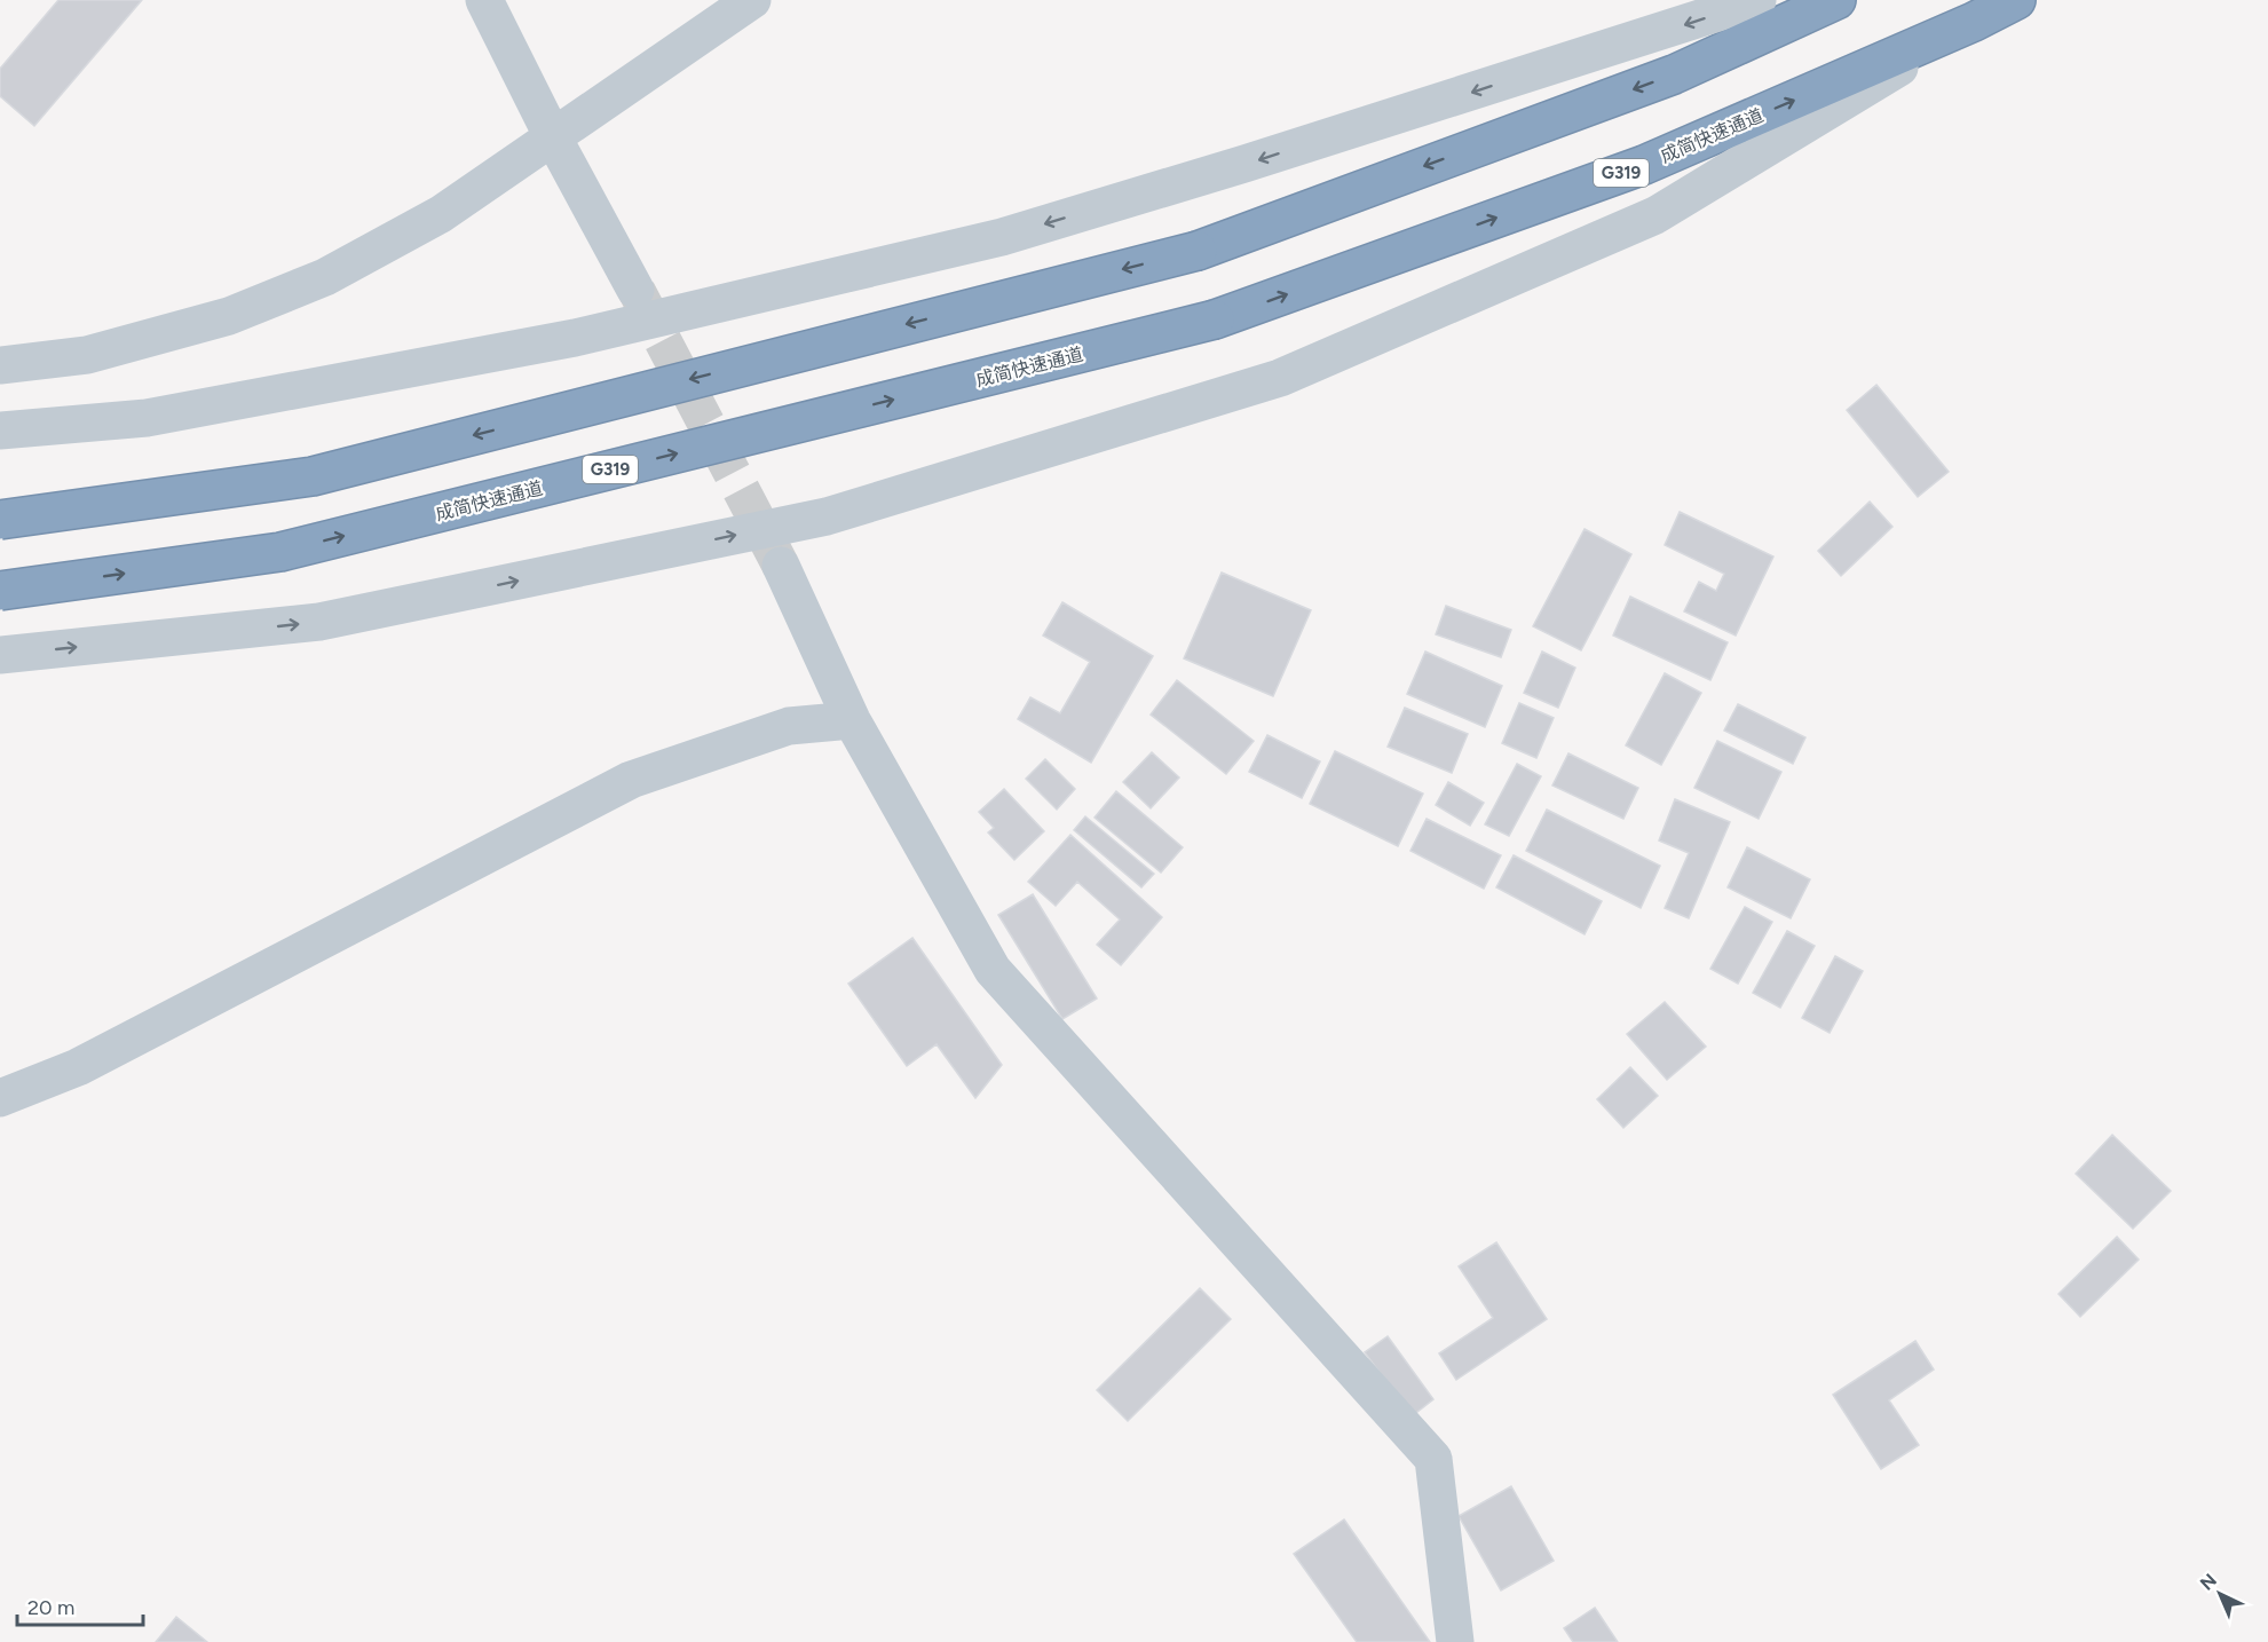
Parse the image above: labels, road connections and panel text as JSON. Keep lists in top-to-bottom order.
{
  "streets": {
    "highway": ["成简快速通道", "G319"]
  },
  "scale_bar": "20 m",
  "north": "top left"
}
